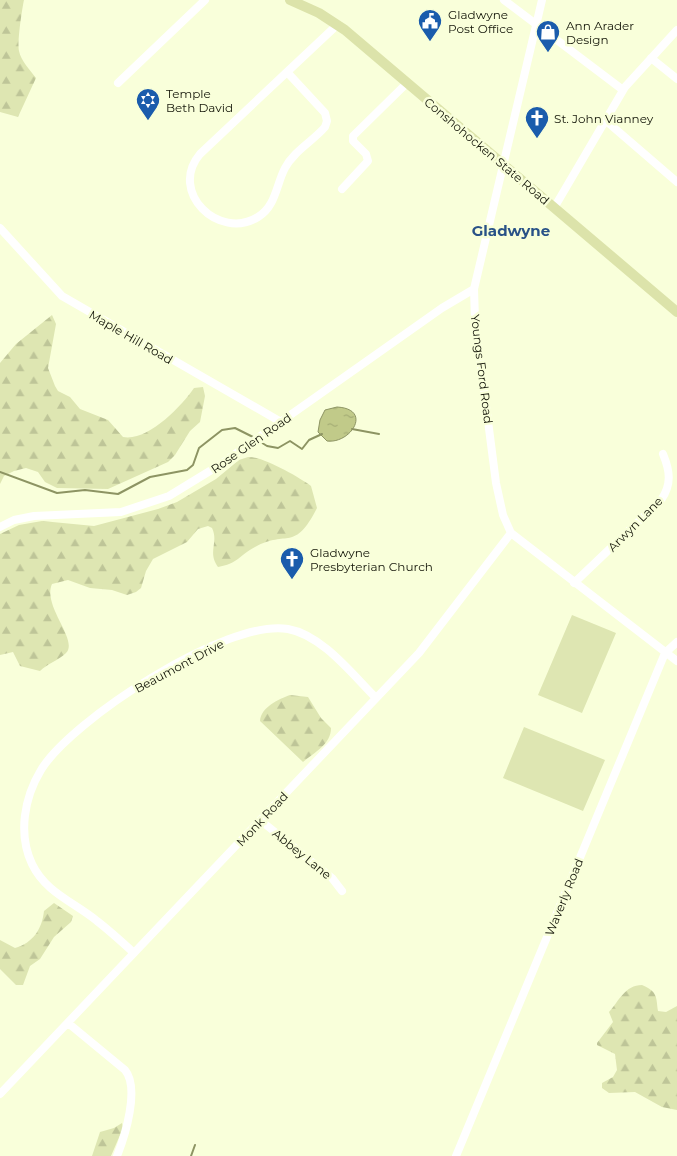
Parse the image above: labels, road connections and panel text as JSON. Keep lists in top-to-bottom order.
{
  "streets": {
    "main road": ["Conshohocken State Road"],
    "street": [
      "Maple Hill Road",
      "Youngs Ford Road",
      "Rose Glen Road",
      "Arwyn Lane",
      "Beaumont Drive",
      "Monk Road",
      "Abbey Lane",
      "Waverly Road"
    ]
  },
  "crossings": [
    ["Conshohocken State Road", "Youngs Ford Road"],
    ["Maple Hill Road", "Rose Glen Road"],
    ["Youngs Ford Road", "Rose Glen Road"],
    ["Youngs Ford Road", "Monk Road"],
    ["Beaumont Drive", "Monk Road"],
    ["Monk Road", "Abbey Lane"]
  ],
  "districts": ["Gladwyne"],
  "places": {
    "public building": ["Gladwyne Post Office"],
    "shop": ["Ann Arader Design"],
    "synagogue": ["Temple Beth David"],
    "church": ["St. John Vianney", "Gladwyne Presbyterian Church"]
  }
}
